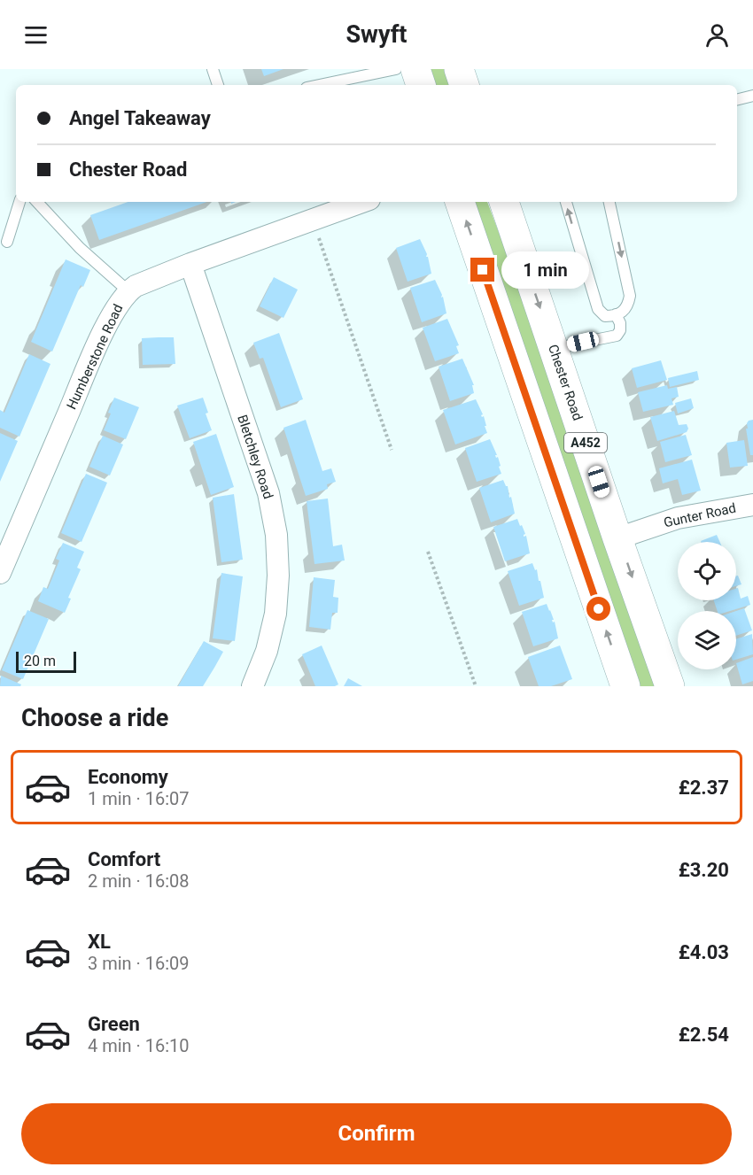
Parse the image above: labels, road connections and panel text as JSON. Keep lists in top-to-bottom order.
{
  "streets": {
    "highway": ["Chester Road", "A452"],
    "street": ["Humberstone Road", "Bletchley Road", "Gunter Road"]
  },
  "crossings": [
    ["Humberstone Road", "Bletchley Road"],
    ["Chester Road", "Gunter Road"]
  ],
  "scale_bar": "20 m",
  "page": {
    "header": "Swyft",
    "banner": ["Angel Takeaway", "Chester Road"],
    "bubble": "1 min",
    "scale": "20 m",
    "heading": "Choose a ride",
    "list": [
      {
        "name": "Economy",
        "note": "1 min · 16:07",
        "value": "£2.37"
      },
      {
        "name": "Comfort",
        "note": "2 min · 16:08",
        "value": "£3.20"
      },
      {
        "name": "XL",
        "note": "3 min · 16:09",
        "value": "£4.03"
      },
      {
        "name": "Green",
        "note": "4 min · 16:10",
        "value": "£2.54"
      }
    ],
    "buttons": "Confirm"
  }
}
